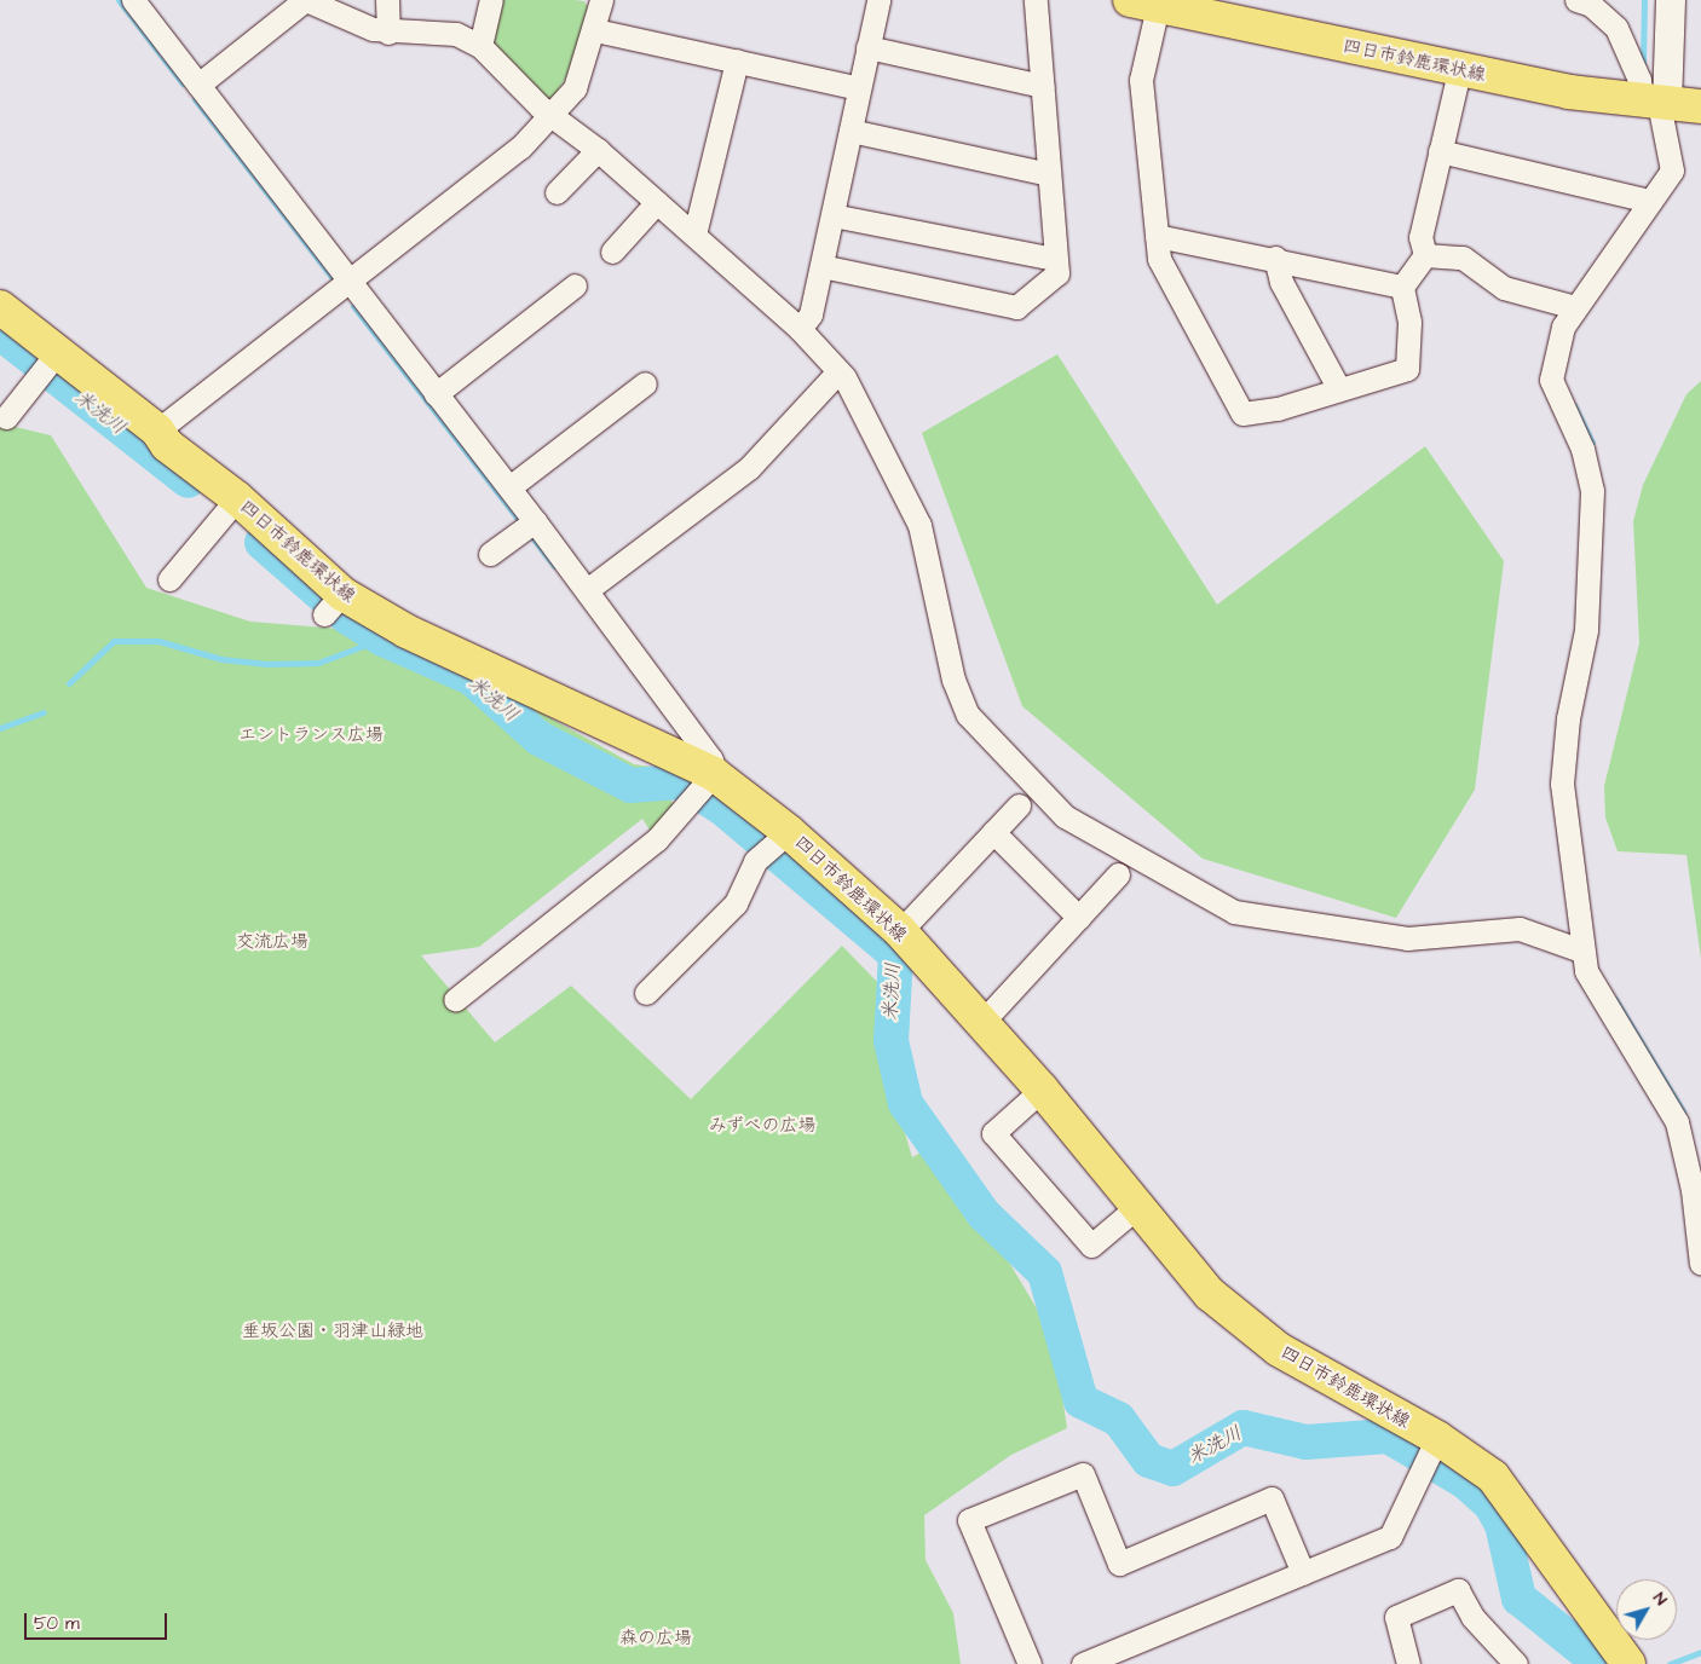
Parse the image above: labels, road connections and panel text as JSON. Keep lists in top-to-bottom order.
{
  "streets": {
    "main road": ["四日市鈴鹿環状線"]
  },
  "water": ["米洗川"],
  "parks": [
    "エントランス広場",
    "交流広場",
    "みずべの広場",
    "垂坂公園・羽津山緑地",
    "森の広場"
  ],
  "scale_bar": "50 m",
  "north": "top right"
}
